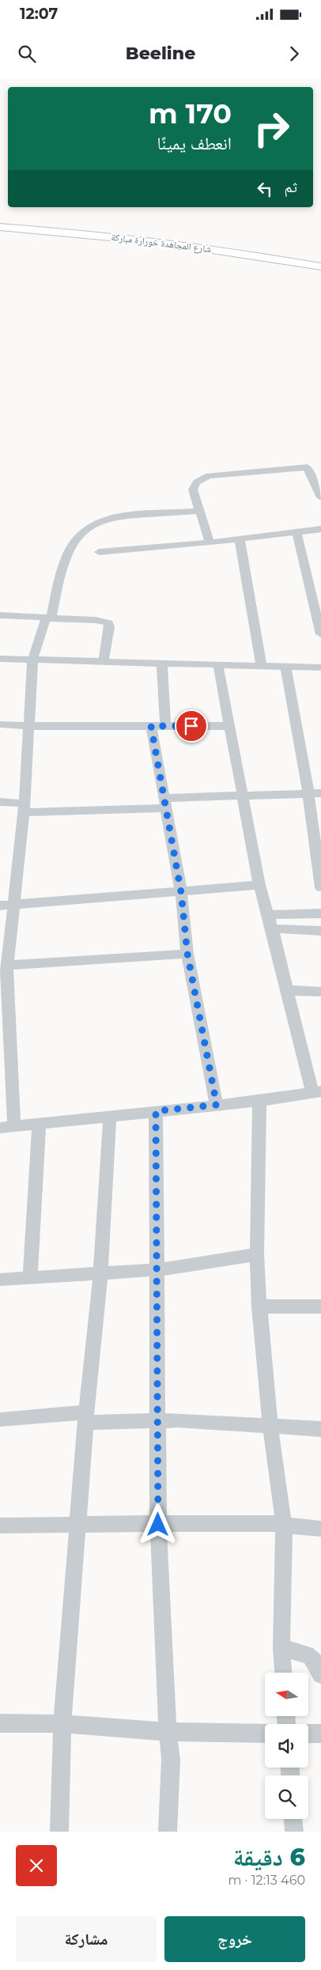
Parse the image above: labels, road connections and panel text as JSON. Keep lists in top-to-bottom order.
{
  "streets": {
    "street": ["شارع المجاهدة خورارة مباركة"]
  },
  "north": "left",
  "page": {
    "status": "12:07",
    "header": "Beeline",
    "turn": ["170 m", "انعطف يمينًا"],
    "then": "ثم",
    "heading": ["6 دقيقة", "460 m · 12:13"],
    "buttons": ["خروج", "مشاركة"]
  }
}
